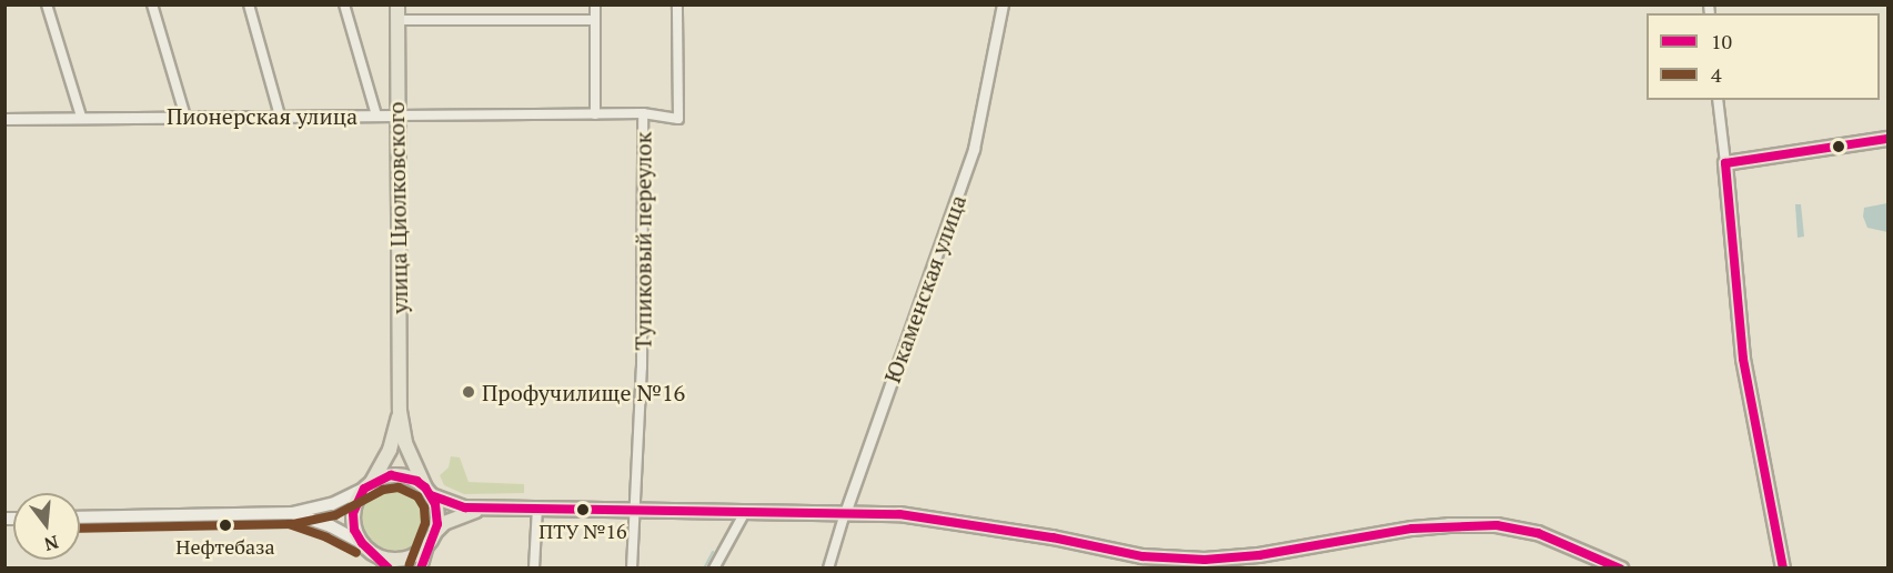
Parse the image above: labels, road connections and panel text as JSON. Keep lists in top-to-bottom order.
{
  "streets": {
    "main road": ["улица Циолковского"],
    "street": ["Пионерская улица", "Тупиковый переулок", "Юкаменская улица"]
  },
  "crossings": [
    ["Пионерская улица", "улица Циолковского"],
    ["Пионерская улица", "Тупиковый переулок"]
  ],
  "places": ["Профучилище №16", "ПТУ №16", "Нефтебаза"],
  "lines": ["transit line 10", "transit line 4"],
  "legend": ["10", "4"],
  "north": "bottom"
}
